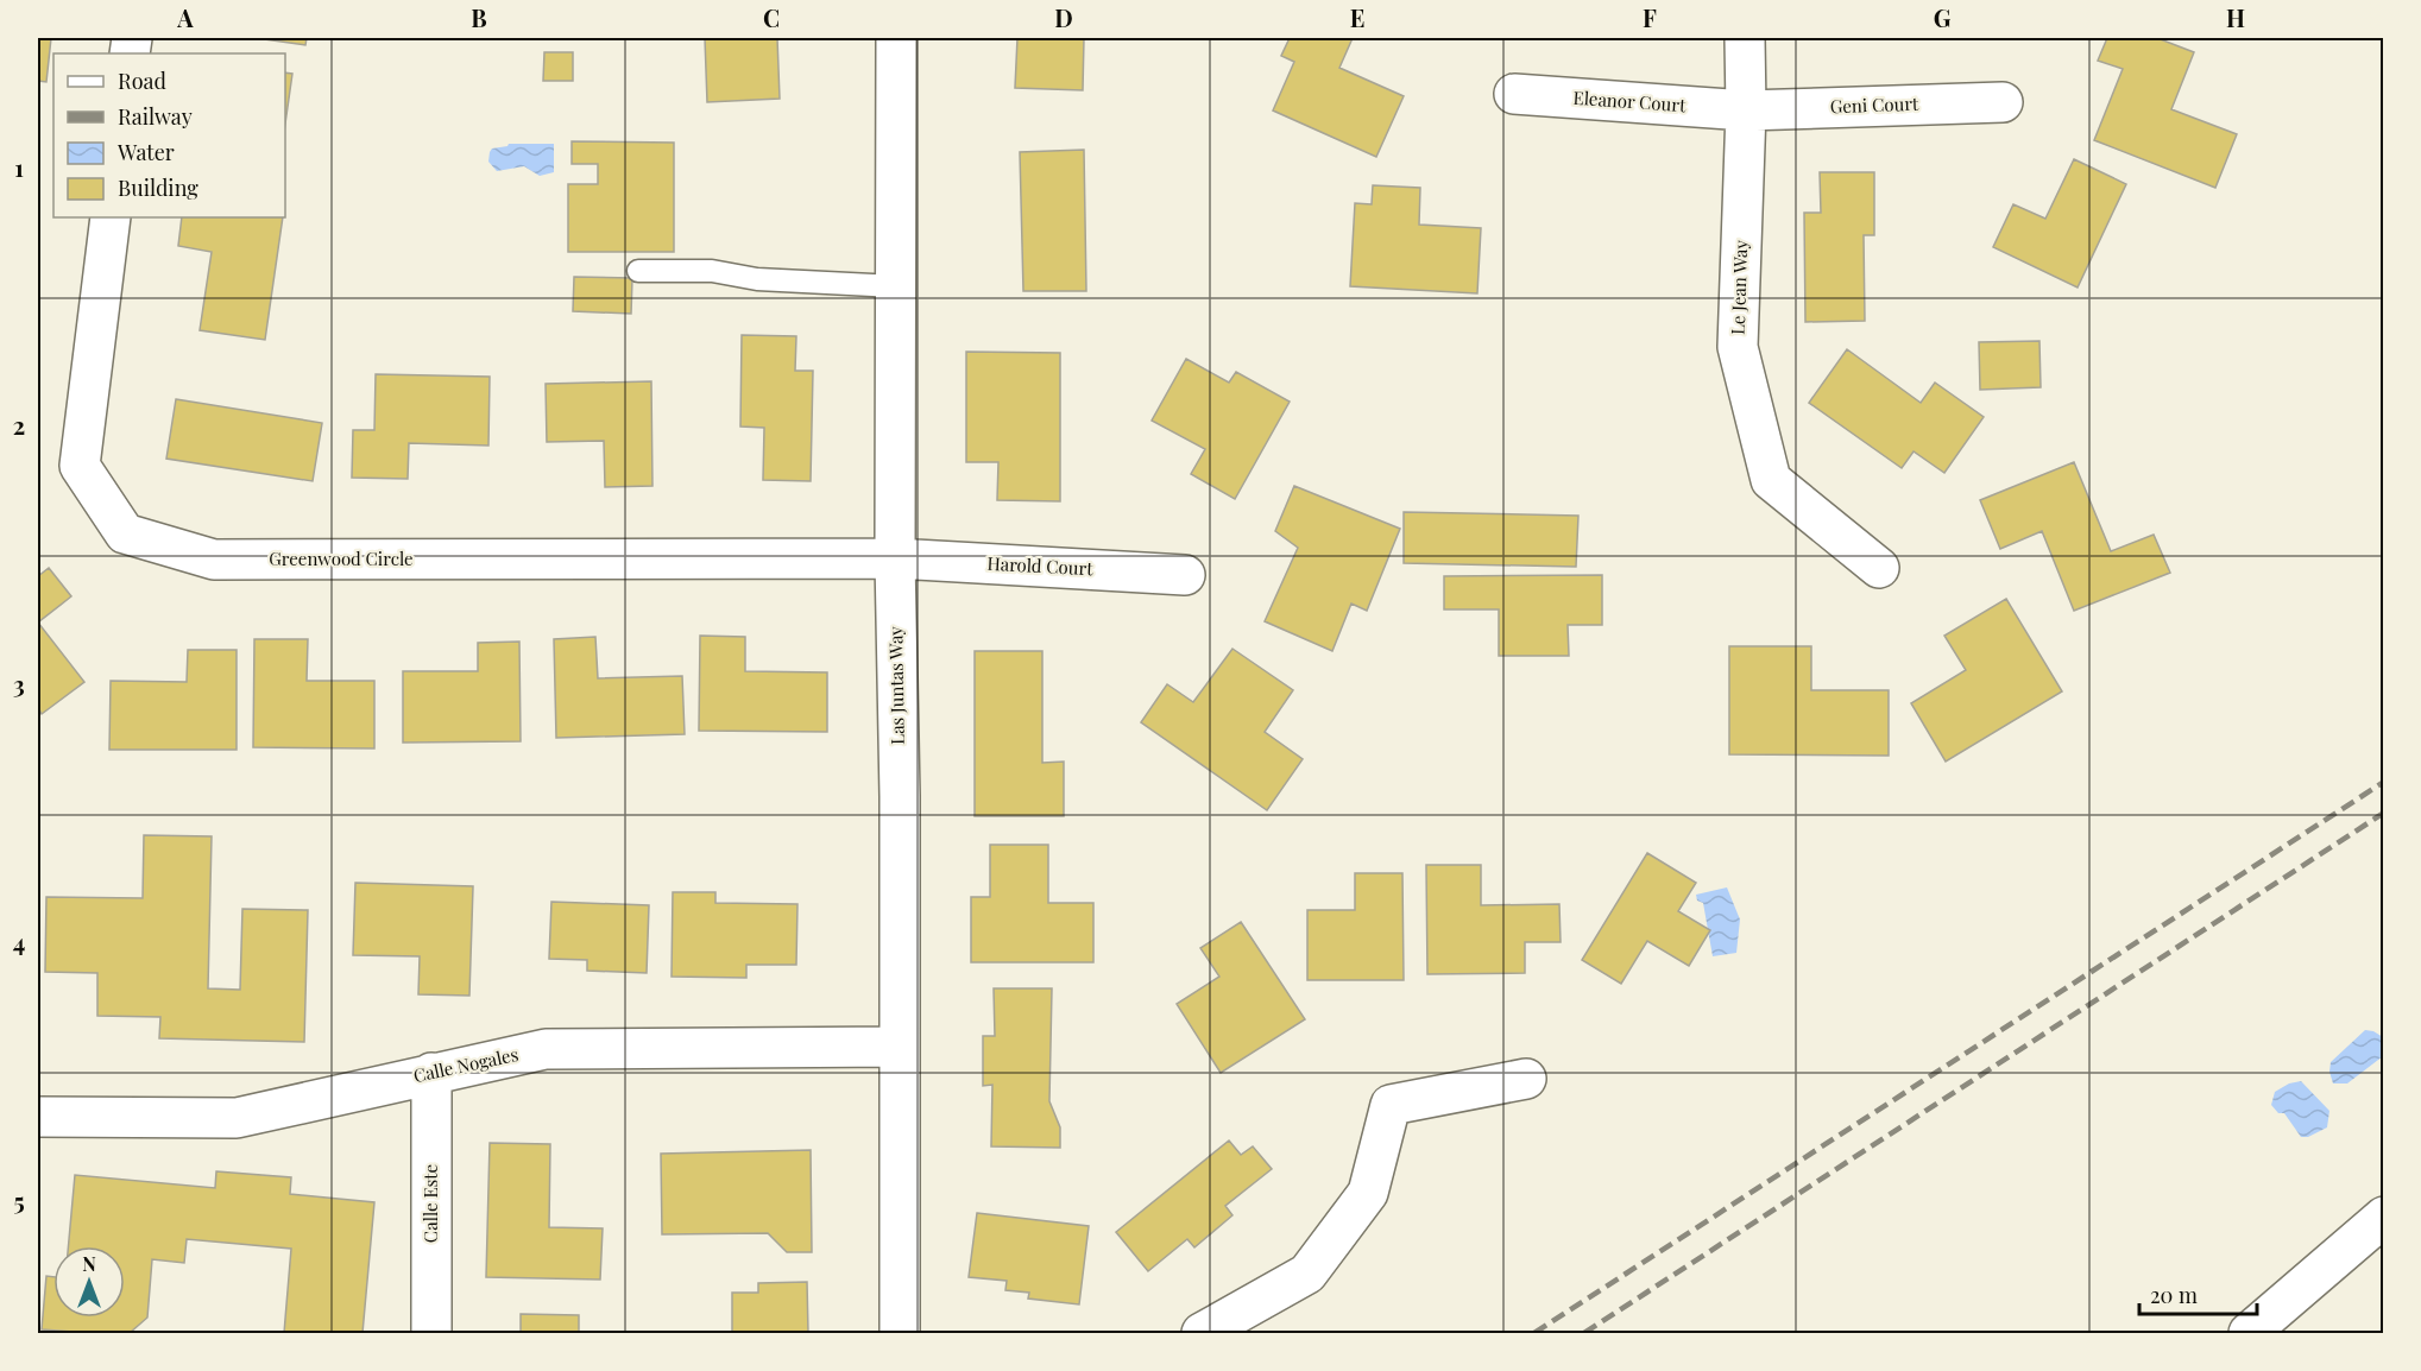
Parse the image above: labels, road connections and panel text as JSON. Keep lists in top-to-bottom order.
{
  "streets": {
    "street": [
      "Eleanor Court",
      "Geni Court",
      "Le Jean Way",
      "Greenwood Circle",
      "Harold Court",
      "Las Juntas Way",
      "Calle Nogales",
      "Calle Este"
    ]
  },
  "crossings": [
    ["Eleanor Court", "Geni Court"],
    ["Eleanor Court", "Le Jean Way"],
    ["Geni Court", "Le Jean Way"],
    ["Greenwood Circle", "Harold Court"],
    ["Greenwood Circle", "Las Juntas Way"],
    ["Harold Court", "Las Juntas Way"],
    ["Las Juntas Way", "Calle Nogales"],
    ["Calle Nogales", "Calle Este"]
  ],
  "legend": [
    "Road",
    "Railway",
    "Water",
    "Building"
  ],
  "scale_bar": "20 m",
  "north": "top",
  "grid": {
    "columns": [
      "A",
      "B",
      "C",
      "D",
      "E",
      "F",
      "G",
      "H"
    ],
    "rows": [
      "1",
      "2",
      "3",
      "4",
      "5"
    ]
  }
}
